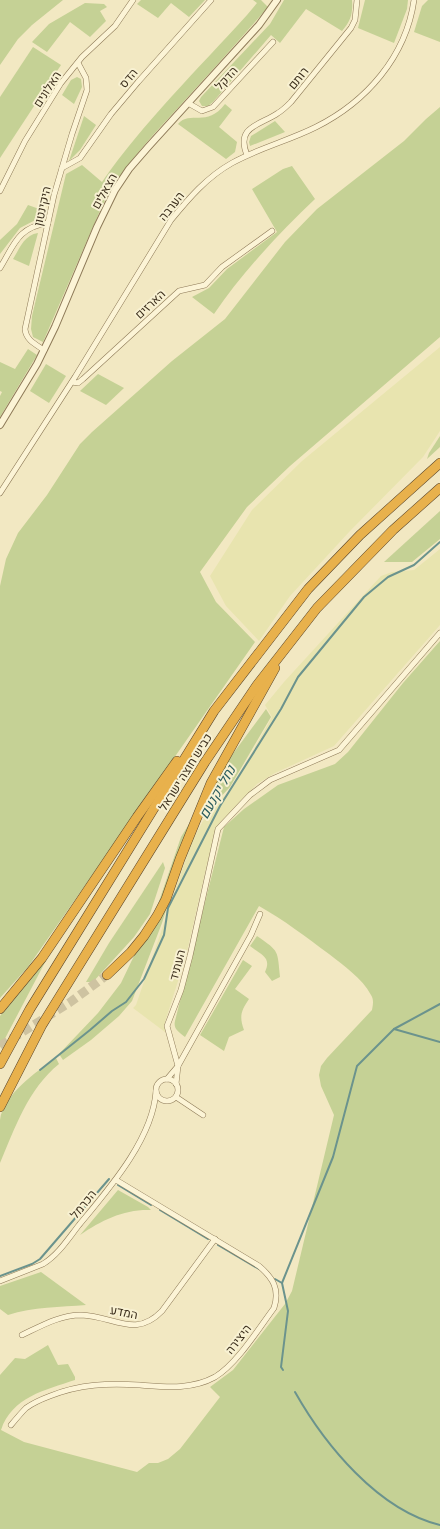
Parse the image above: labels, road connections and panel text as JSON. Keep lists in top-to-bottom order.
{
  "streets": {
    "highway": ["כביש חוצה ישראל"],
    "street": [
      "הדס",
      "הדקל",
      "רותם",
      "האלונים",
      "הצאלים",
      "היקינטון",
      "הערבה",
      "הארזים",
      "העתיד",
      "הכרמל",
      "המדע",
      "היצירה"
    ]
  },
  "crossings": [
    ["הדס", "היקינטון"],
    ["הדקל", "הצאלים"],
    ["רותם", "הערבה"],
    ["האלונים", "היקינטון"],
    ["הצאלים", "היקינטון"],
    ["הערבה", "הארזים"],
    ["הכרמל", "היצירה"],
    ["המדע", "היצירה"]
  ],
  "water": ["נחל יקנעם"]
}
